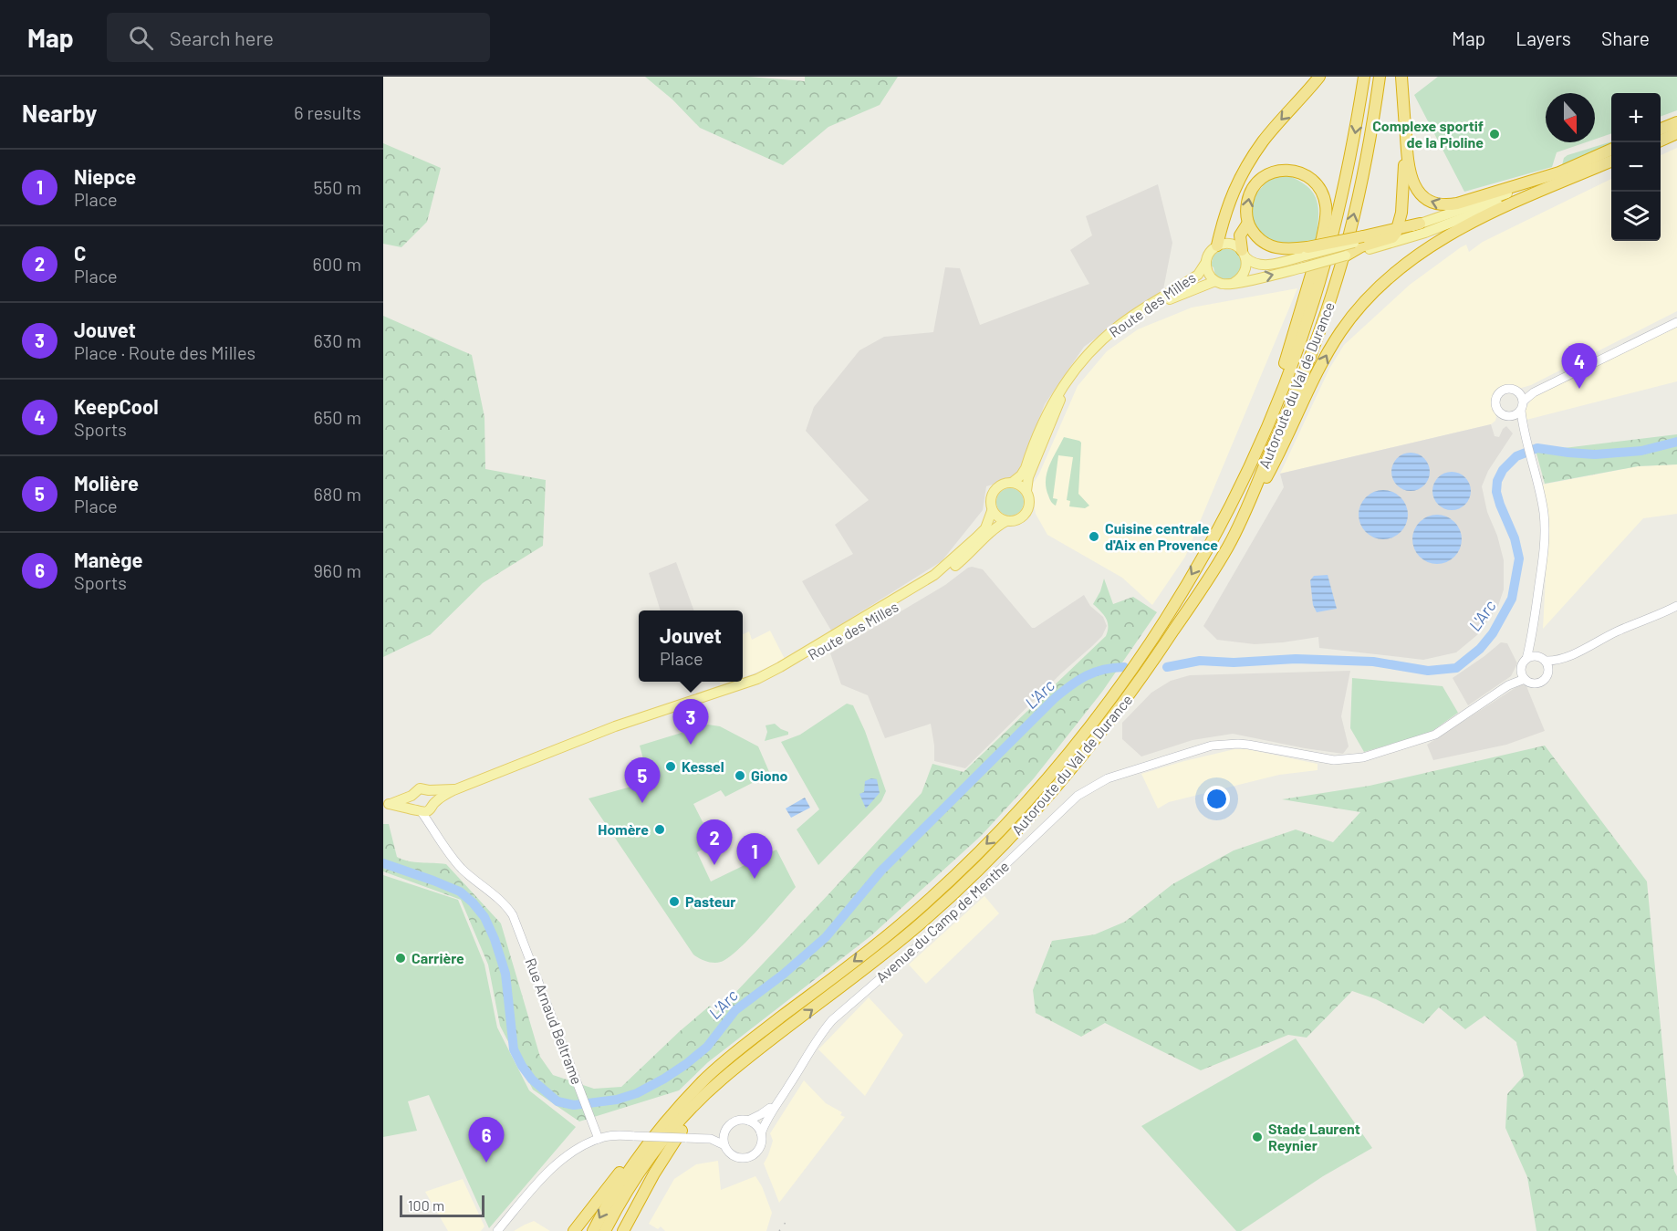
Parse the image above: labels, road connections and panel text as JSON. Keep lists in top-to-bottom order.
{
  "streets": {
    "highway": ["Autoroute du Val de Durance"],
    "main road": ["Route des Milles", "Avenue du Camp de Menthe", "Rue Arnaud Beltrame"]
  },
  "water": ["L'Arc"],
  "places": [
    "Complexe sportif de la Pioline",
    "Cuisine centrale d'Aix en Provence",
    "Kessel",
    "Giono",
    "Homère",
    "Pasteur",
    "Carrière",
    "Stade Laurent Reynier"
  ],
  "scale_bar": "100 m",
  "north": "bottom",
  "page": {
    "header": "Map",
    "search": "Search here",
    "nav": ["Map", "Layers", "Share"],
    "heading": ["Nearby", "6 results"],
    "map_buttons": ["+", "−"],
    "list": [
      {
        "mark": "1",
        "name": "Niepce",
        "note": "Place",
        "value": "550 m"
      },
      {
        "mark": "2",
        "name": "C",
        "note": "Place",
        "value": "600 m"
      },
      {
        "mark": "3",
        "name": "Jouvet",
        "note": "Place · Route des Milles",
        "value": "630 m"
      },
      {
        "mark": "4",
        "name": "KeepCool",
        "note": "Sports",
        "value": "650 m"
      },
      {
        "mark": "5",
        "name": "Molière",
        "note": "Place",
        "value": "680 m"
      },
      {
        "mark": "6",
        "name": "Manège",
        "note": "Sports",
        "value": "960 m"
      }
    ],
    "pins": [
      "4",
      "3",
      "5",
      "2",
      "1",
      "6"
    ],
    "popup": ["Jouvet", "Place"],
    "scale": "100 m"
  }
}
